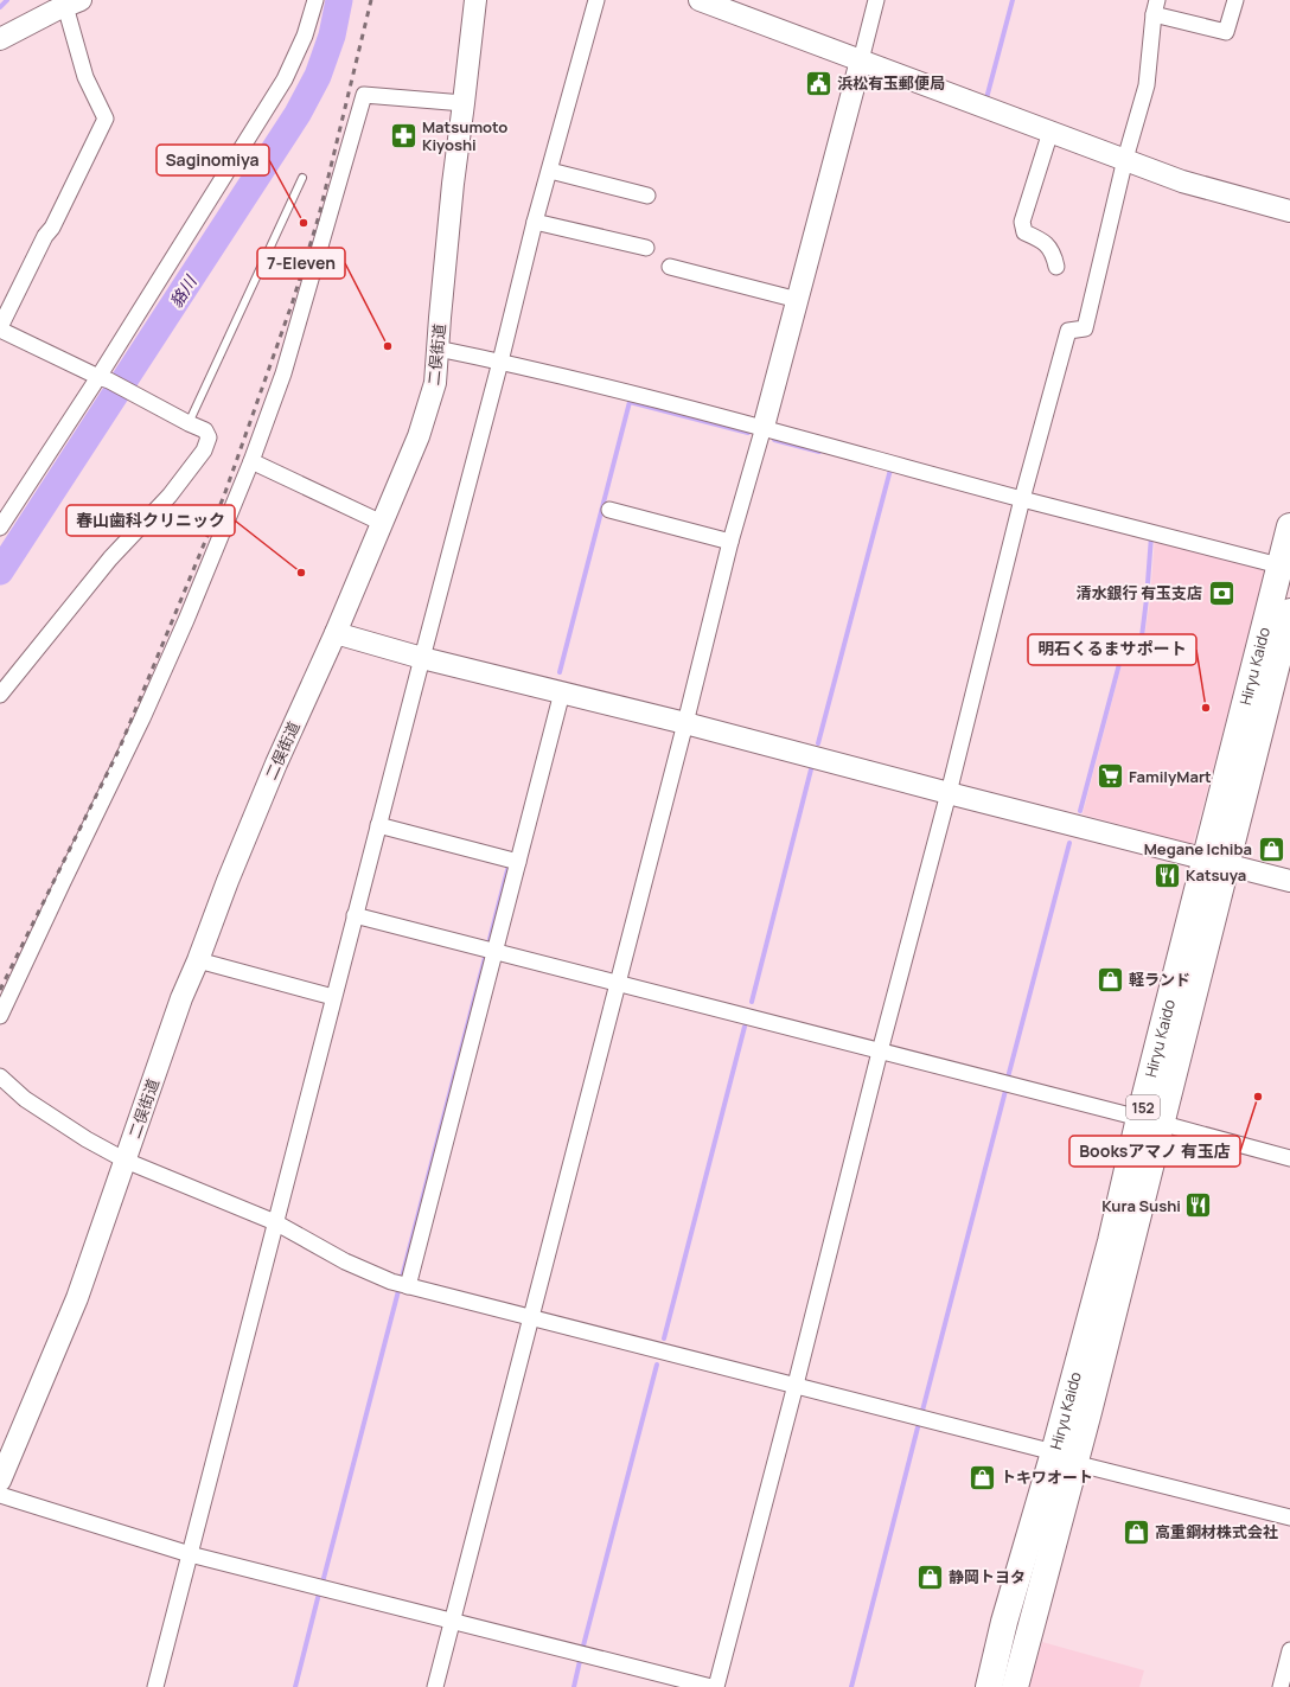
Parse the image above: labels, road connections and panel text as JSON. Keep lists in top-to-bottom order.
{
  "streets": {
    "highway": ["Hiryu Kaido", "152"],
    "street": ["二俣街道"]
  },
  "water": ["貉川"],
  "places": {
    "public building": ["浜松有玉郵便局"],
    "pharmacy": ["Matsumoto Kiyoshi"],
    "other": [
      "Saginomiya",
      "7-Eleven",
      "春山歯科クリニック",
      "明石くるまサポート",
      "Booksアマノ 有玉店"
    ],
    "bank": ["清水銀行 有玉支店"],
    "supermarket": ["FamilyMart"],
    "shop": [
      "Megane Ichiba",
      "軽ランド",
      "トキワオート",
      "高重鋼材株式会社",
      "静岡トヨタ"
    ],
    "restaurant": ["Katsuya", "Kura Sushi"]
  }
}
